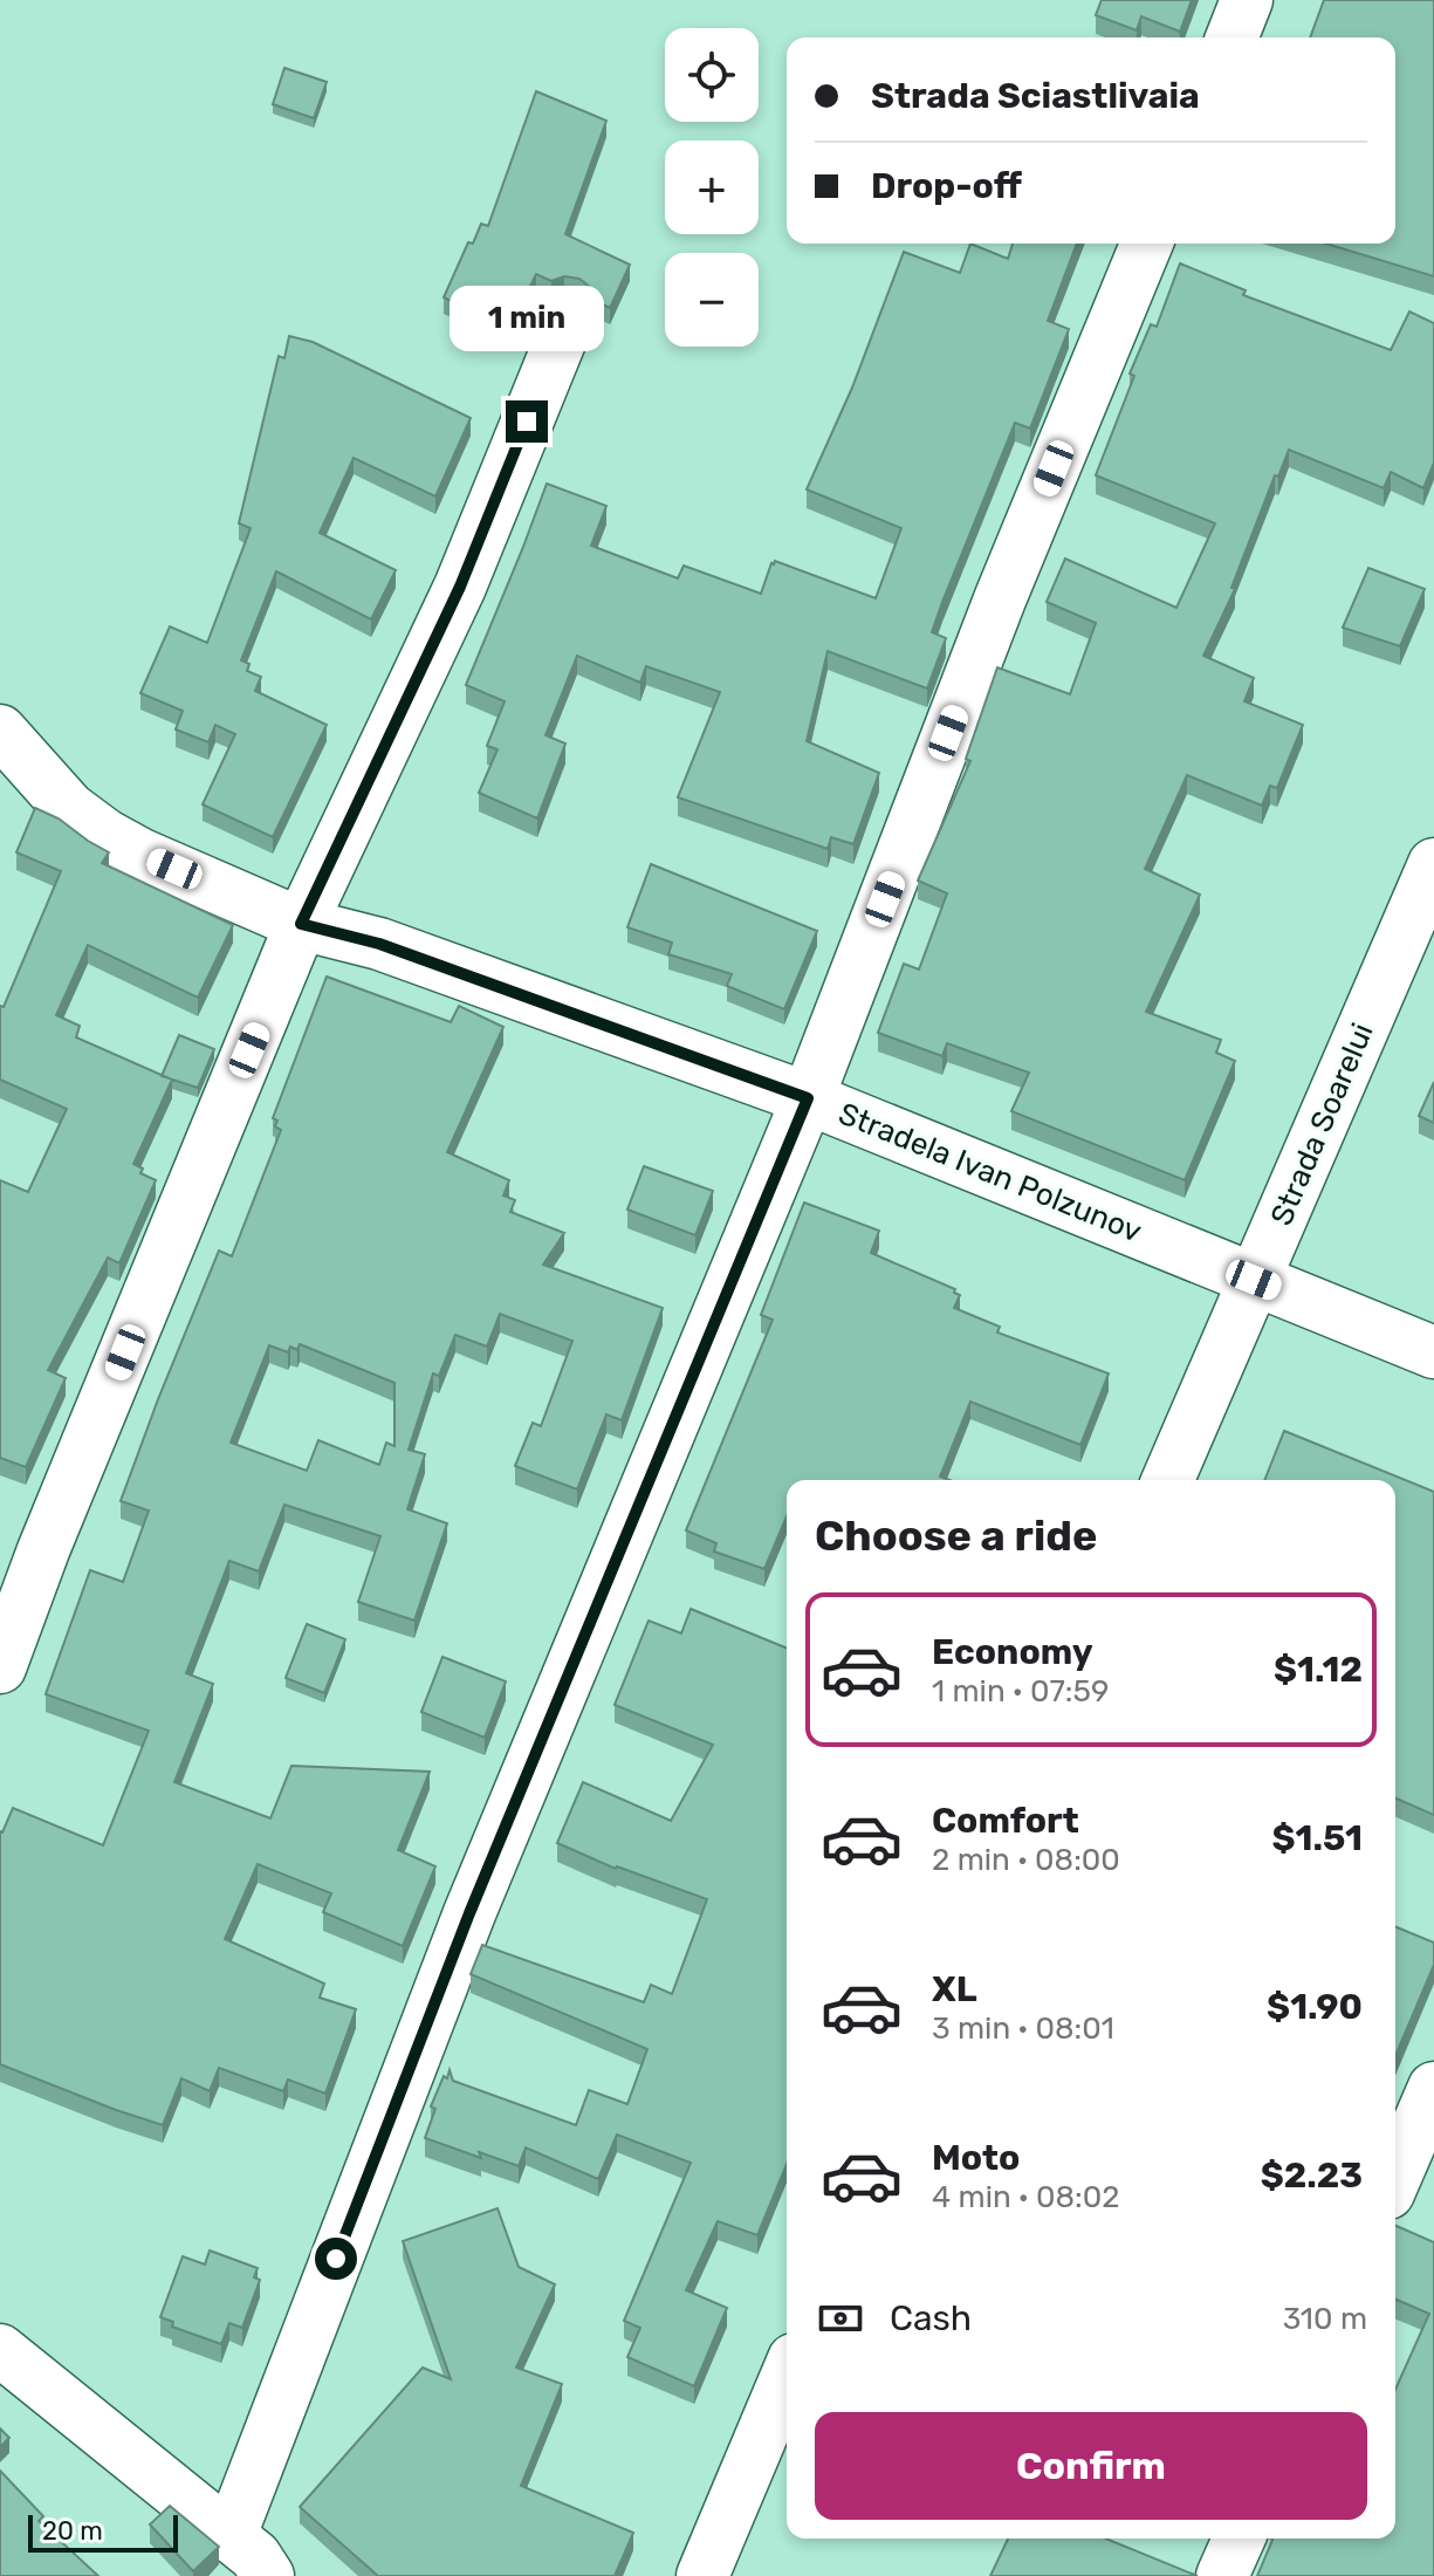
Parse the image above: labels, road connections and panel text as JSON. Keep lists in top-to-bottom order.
{
  "streets": {
    "street": ["Strada Soarelui", "Stradela Ivan Polzunov"]
  },
  "crossings": [
    ["Strada Soarelui", "Stradela Ivan Polzunov"]
  ],
  "scale_bar": "20 m",
  "page": {
    "map_buttons": ["+", "−"],
    "banner": ["Strada Sciastlivaia", "Drop-off"],
    "bubble": "1 min",
    "heading": "Choose a ride",
    "list": [
      {
        "name": "Economy",
        "note": "1 min · 07:59",
        "value": "$1.12"
      },
      {
        "name": "Comfort",
        "note": "2 min · 08:00",
        "value": "$1.51"
      },
      {
        "name": "XL",
        "note": "3 min · 08:01",
        "value": "$1.90"
      },
      {
        "name": "Moto",
        "note": "4 min · 08:02",
        "value": "$2.23"
      }
    ],
    "pay": ["Cash", "310 m"],
    "buttons": "Confirm",
    "scale": "20 m"
  }
}
